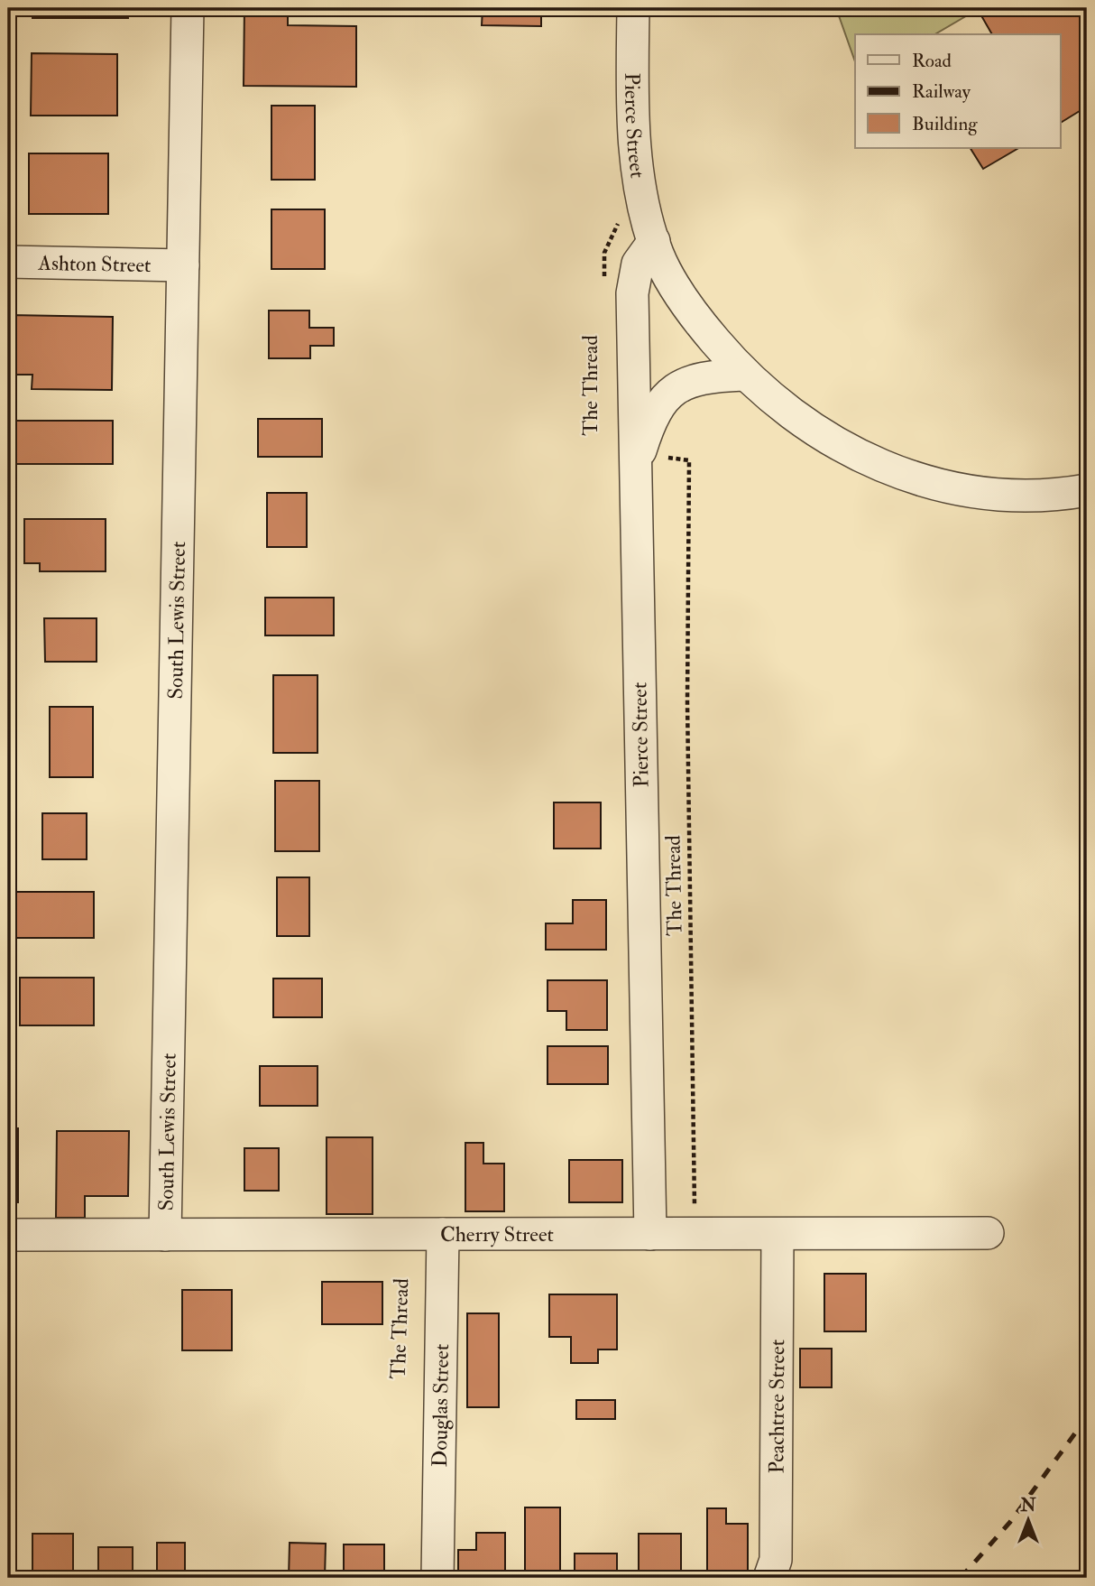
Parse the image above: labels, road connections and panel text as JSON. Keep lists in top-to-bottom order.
{
  "streets": {
    "street": [
      "Pierce Street",
      "Ashton Street",
      "South Lewis Street",
      "Cherry Street",
      "Douglas Street",
      "Peachtree Street"
    ],
    "path": ["The Thread"]
  },
  "crossings": [
    ["Pierce Street", "The Thread"],
    ["Pierce Street", "Cherry Street"],
    ["Ashton Street", "South Lewis Street"],
    ["The Thread", "Cherry Street"],
    ["South Lewis Street", "Cherry Street"],
    ["Cherry Street", "Douglas Street"],
    ["Cherry Street", "Peachtree Street"]
  ],
  "legend": ["Road", "Railway", "Building"],
  "north": "top"
}
